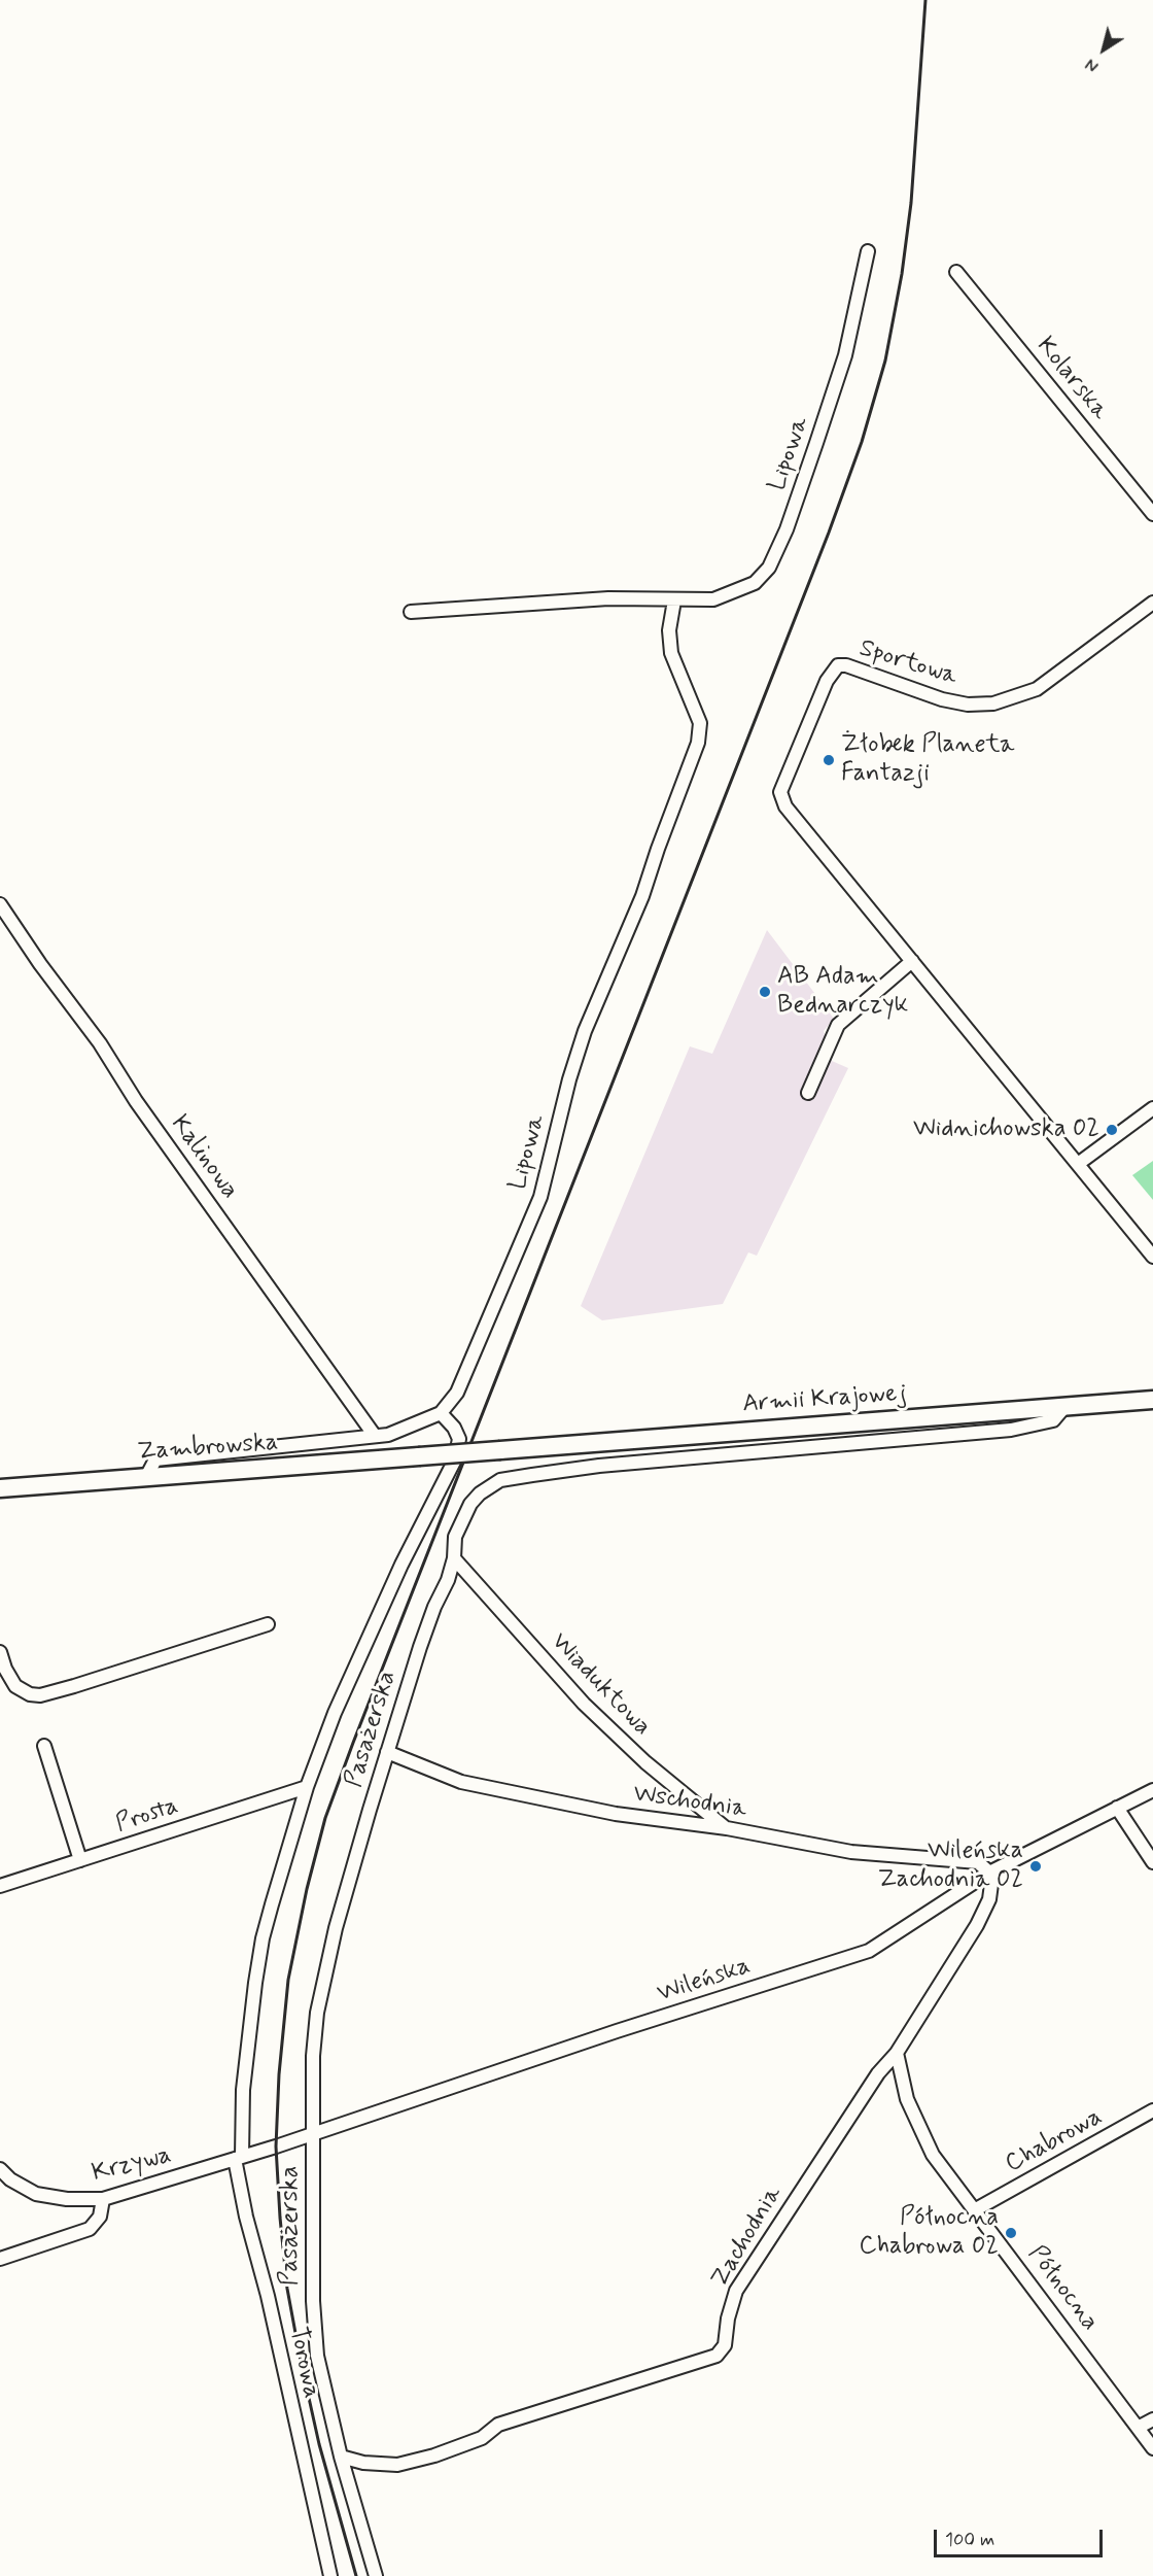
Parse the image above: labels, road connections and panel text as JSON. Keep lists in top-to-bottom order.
{
  "streets": {
    "main road": ["Armii Krajowej", "Zambrowska"],
    "street": [
      "Kolarska",
      "Lipowa",
      "Sportowa",
      "Kalinowa",
      "Wiaduktowa",
      "Pasażerska",
      "Wschodnia",
      "Prosta",
      "Wileńska",
      "Chabrowa",
      "Krzywa",
      "Zachodnia",
      "Północna",
      "Torowa"
    ]
  },
  "crossings": [
    ["Lipowa", "Torowa"],
    ["Armii Krajowej", "Zambrowska"],
    ["Armii Krajowej", "Pasażerska"],
    ["Wiaduktowa", "Pasażerska"],
    ["Wiaduktowa", "Wschodnia"],
    ["Pasażerska", "Wschodnia"],
    ["Pasażerska", "Wileńska"],
    ["Pasażerska", "Zachodnia"],
    ["Wschodnia", "Wileńska"],
    ["Wschodnia", "Zachodnia"],
    ["Prosta", "Torowa"],
    ["Wileńska", "Krzywa"],
    ["Wileńska", "Zachodnia"],
    ["Wileńska", "Torowa"],
    ["Chabrowa", "Północna"],
    ["Krzywa", "Torowa"],
    ["Zachodnia", "Północna"]
  ],
  "places": [
    "Żłobek Planeta Fantazji",
    "AB Adam Bednarczyk",
    "Widnichowska 02",
    "Wileńska Zachodnia 02",
    "Północna Chabrowa 02"
  ],
  "scale_bar": "100 m",
  "north": "bottom left"
}
